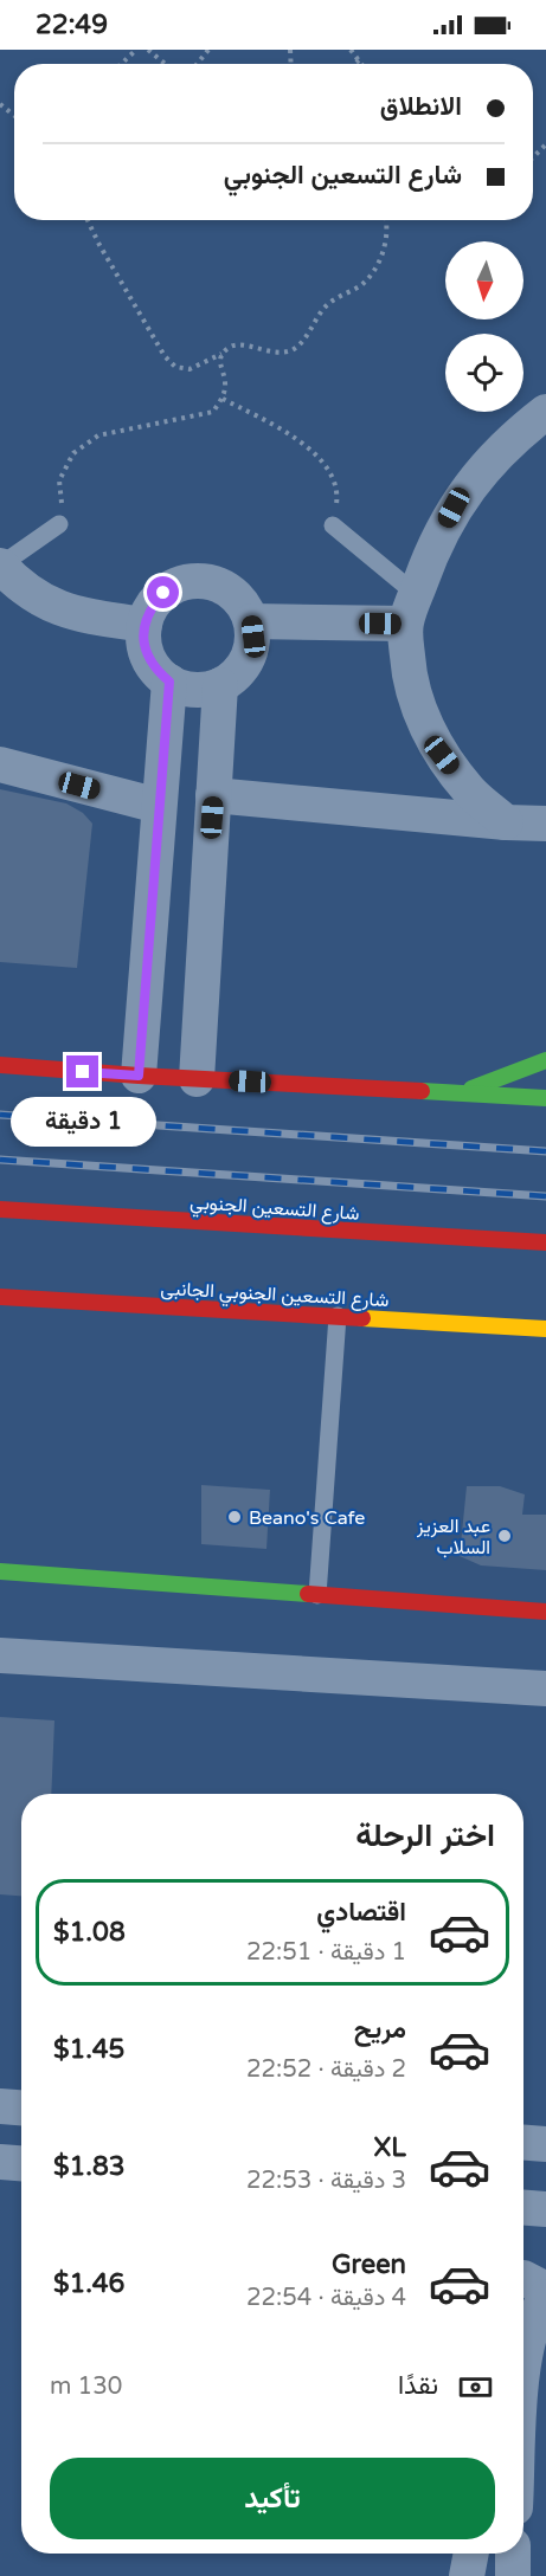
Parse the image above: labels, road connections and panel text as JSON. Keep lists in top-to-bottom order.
{
  "streets": {
    "main road": ["شارع التسعين الجنوبي", "شارع التسعين الجنوبي الجانبى"]
  },
  "places": ["Beano's Cafe", "عبد العزيز السلاب"],
  "north": "bottom",
  "page": {
    "status": "22:49",
    "banner": ["الانطلاق", "شارع التسعين الجنوبي"],
    "bubble": "1 دقيقة",
    "heading": "اختر الرحلة",
    "list": [
      {
        "name": "اقتصادي",
        "note": "1 دقيقة · 22:51",
        "value": "$1.08"
      },
      {
        "name": "مريح",
        "note": "2 دقيقة · 22:52",
        "value": "$1.45"
      },
      {
        "name": "XL",
        "note": "3 دقيقة · 22:53",
        "value": "$1.83"
      },
      {
        "name": "Green",
        "note": "4 دقيقة · 22:54",
        "value": "$1.46"
      }
    ],
    "pay": ["نقدًا", "130 m"],
    "buttons": "تأكيد"
  }
}
